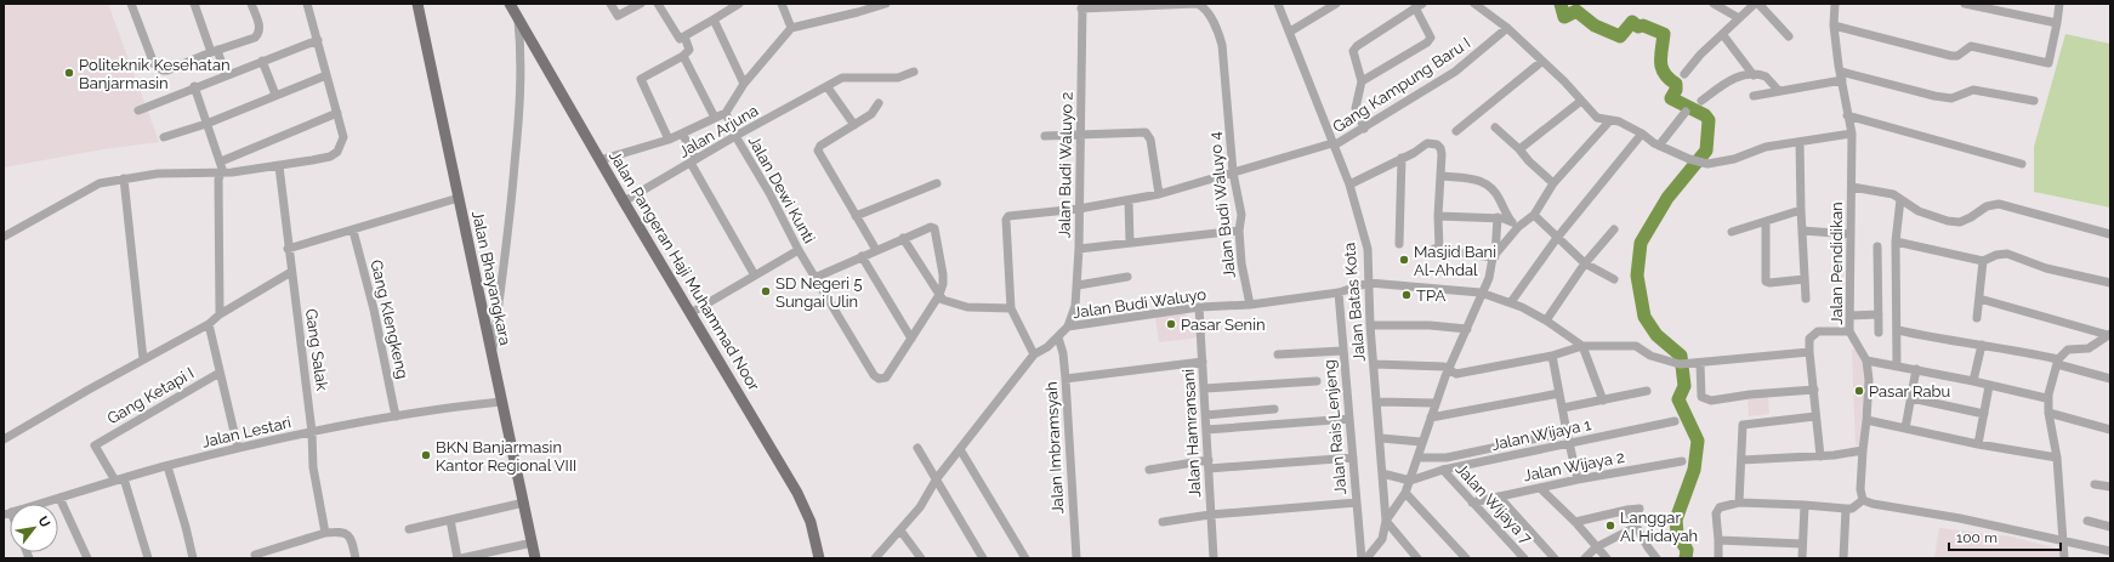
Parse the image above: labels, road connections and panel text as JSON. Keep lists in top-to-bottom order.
{
  "streets": {
    "main road": ["Jalan Pangeran Haji Muhammad Noor", "Jalan Bhayangkara"],
    "street": [
      "Gang Kampung Baru I",
      "Jalan Arjuna",
      "Jalan Budi Waluyo 2",
      "Jalan Dewi Kunti",
      "Jalan Budi Waluyo 4",
      "Jalan Pendidikan",
      "Jalan Batas Kota",
      "Jalan Budi Waluyo",
      "Gang Klengkeng",
      "Gang Salak",
      "Gang Ketapi I",
      "Jalan Rais Lenjeng",
      "Jalan Lestari",
      "Jalan Hamransani",
      "Jalan Wijaya 1",
      "Jalan Imbramsyah",
      "Jalan Wijaya 2",
      "Jalan Wijaya 7"
    ]
  },
  "crossings": [
    ["Gang Kampung Baru I", "Jalan Budi Waluyo 2"],
    ["Gang Kampung Baru I", "Jalan Budi Waluyo 4"],
    ["Gang Kampung Baru I", "Jalan Batas Kota"],
    ["Jalan Arjuna", "Jalan Dewi Kunti"],
    ["Jalan Arjuna", "Jalan Pangeran Haji Muhammad Noor"],
    ["Jalan Budi Waluyo 2", "Jalan Budi Waluyo 4"],
    ["Jalan Budi Waluyo 2", "Jalan Budi Waluyo"],
    ["Jalan Budi Waluyo 4", "Jalan Budi Waluyo"],
    ["Jalan Bhayangkara", "Jalan Lestari"],
    ["Jalan Batas Kota", "Jalan Budi Waluyo"],
    ["Jalan Budi Waluyo", "Jalan Rais Lenjeng"],
    ["Jalan Budi Waluyo", "Jalan Hamransani"],
    ["Jalan Budi Waluyo", "Jalan Imbramsyah"],
    ["Gang Klengkeng", "Jalan Lestari"],
    ["Gang Salak", "Jalan Lestari"],
    ["Gang Ketapi I", "Jalan Lestari"],
    ["Jalan Wijaya 1", "Jalan Wijaya 7"],
    ["Jalan Wijaya 2", "Jalan Wijaya 7"]
  ],
  "places": [
    "Politeknik Kesehatan Banjarmasin",
    "Masjid Bani Al-Ahdal",
    "SD Negeri 5 Sungai Ulin",
    "TPA",
    "Pasar Senin",
    "Pasar Rabu",
    "BKN Banjarmasin Kantor Regional VIII",
    "Langgar Al Hidayah"
  ],
  "scale_bar": "100 m",
  "north": "top right"
}
